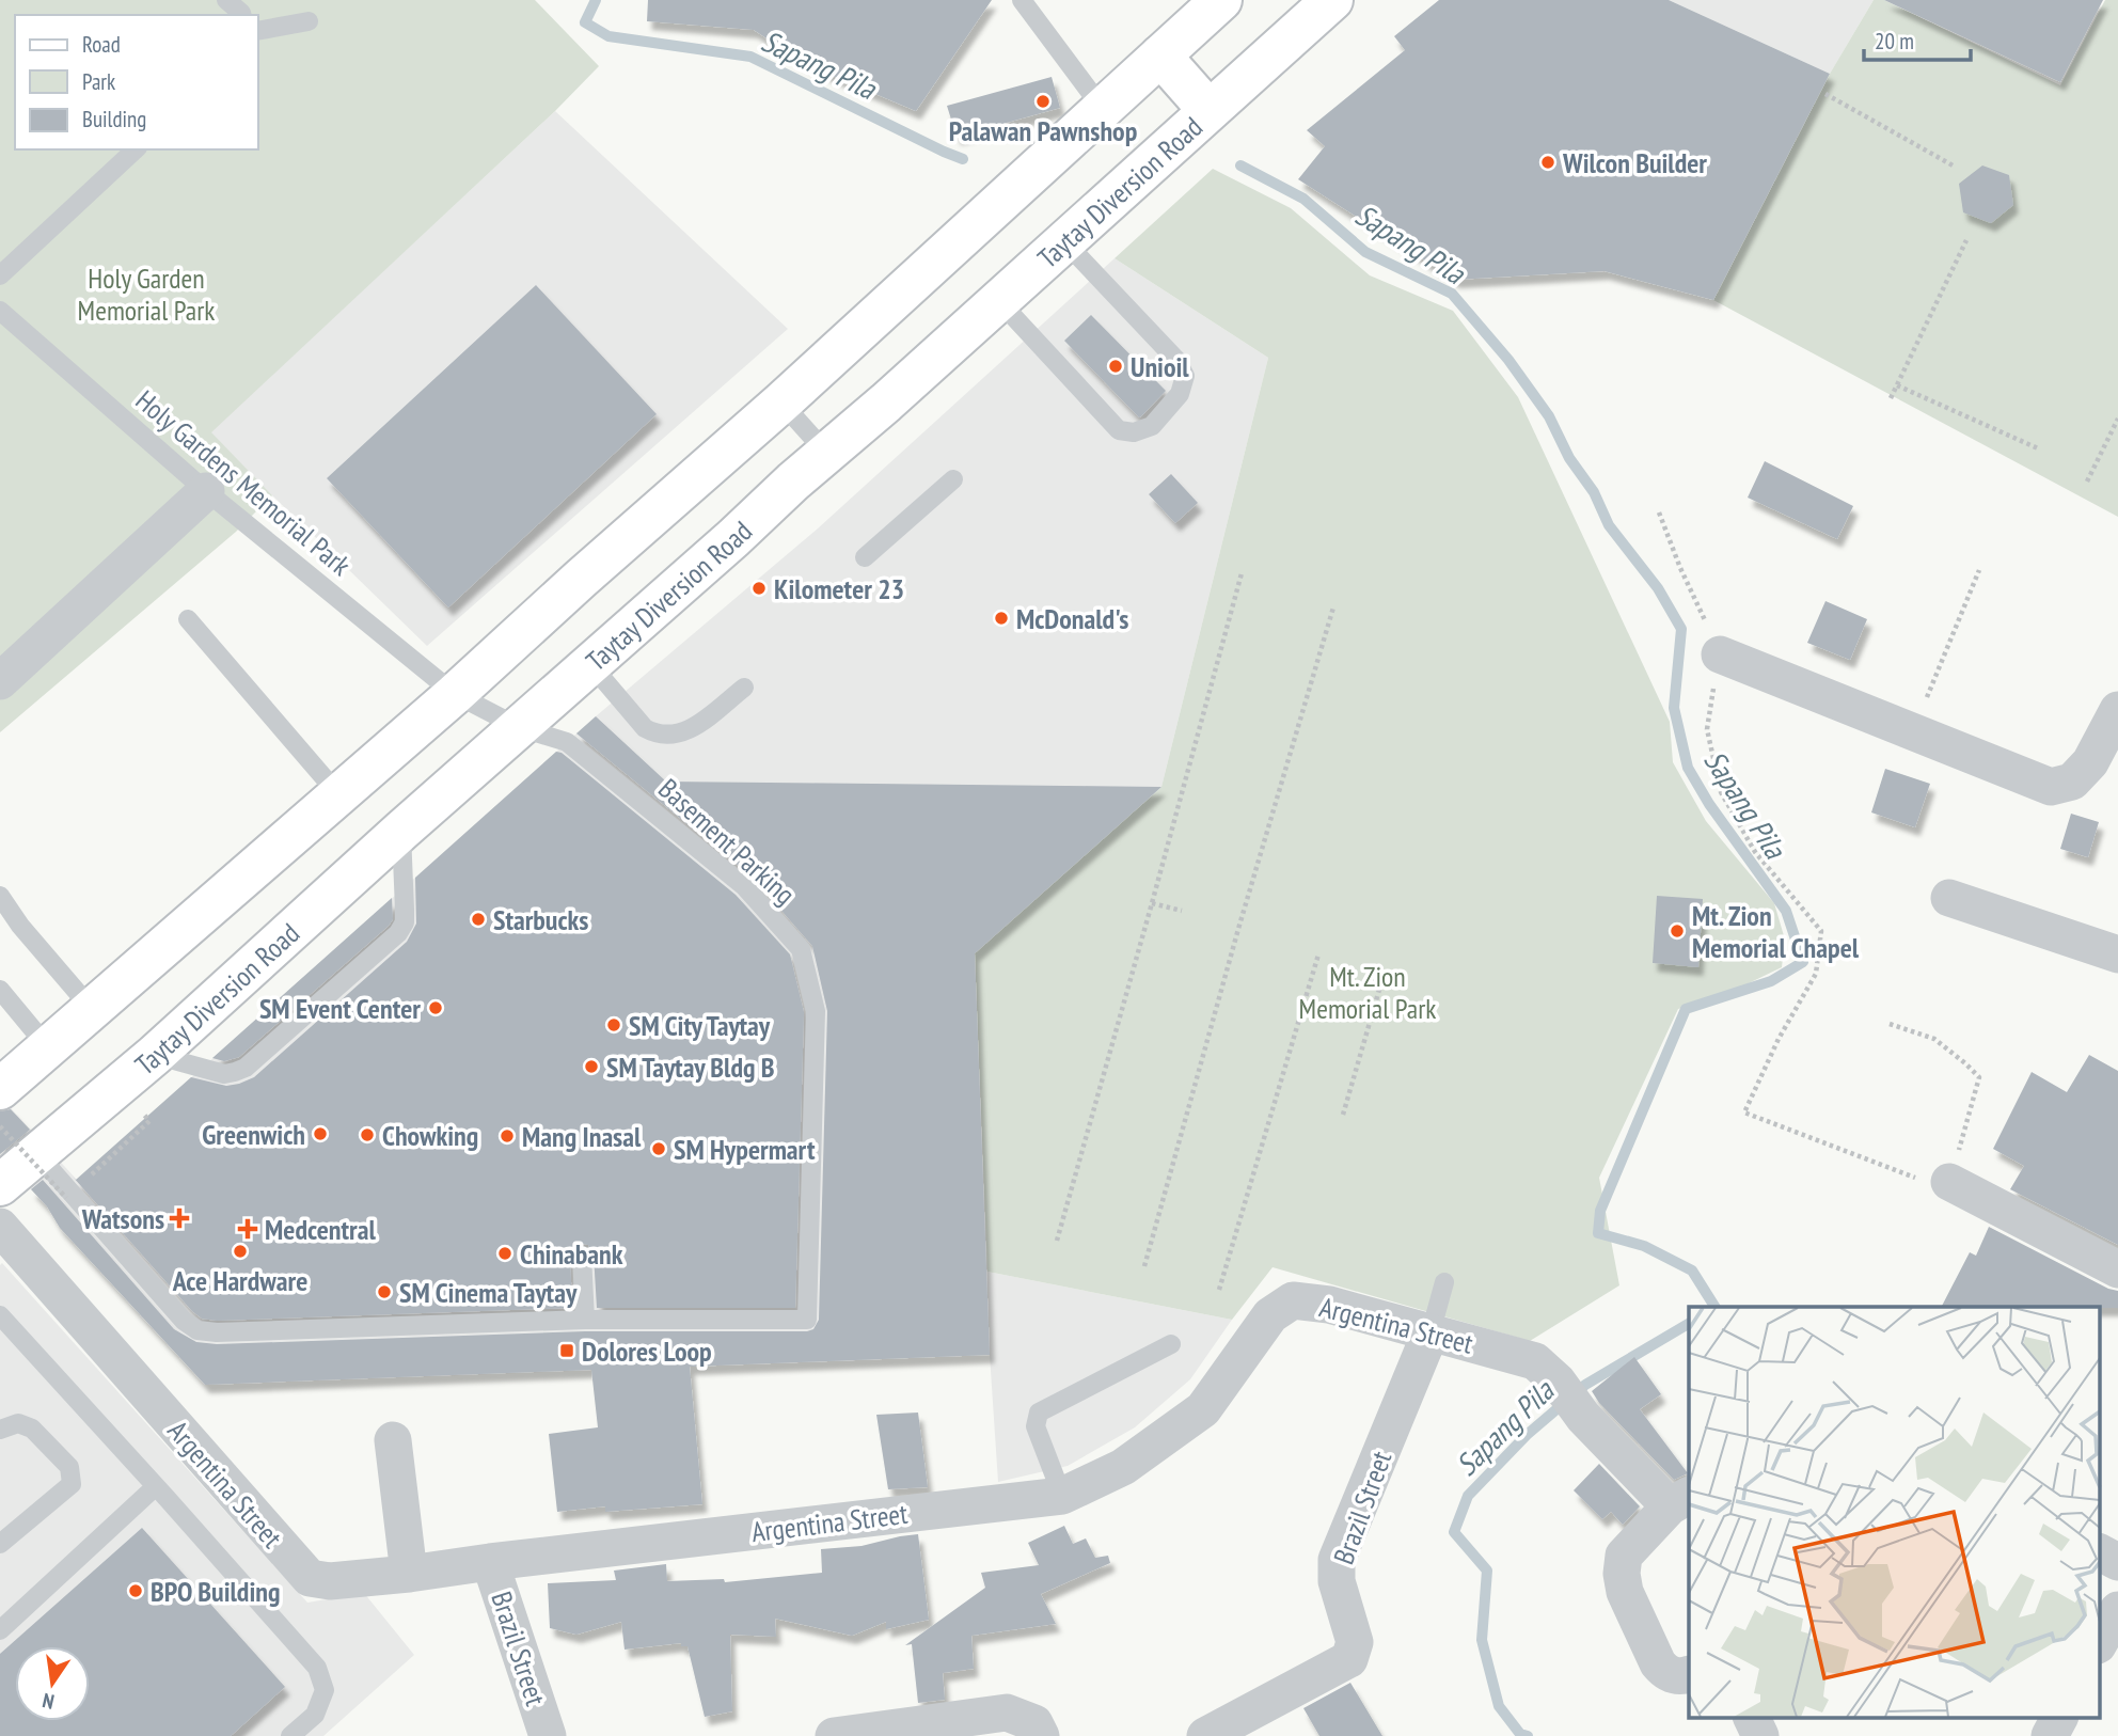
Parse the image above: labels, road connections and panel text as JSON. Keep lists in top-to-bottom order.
{
  "streets": {
    "main road": ["Taytay Diversion Road"],
    "street": ["Argentina Street", "Brazil Street"],
    "lane": ["Holy Gardens Memorial Park", "Basement Parking"]
  },
  "crossings": [
    ["Taytay Diversion Road", "Holy Gardens Memorial Park"],
    ["Holy Gardens Memorial Park", "Basement Parking"],
    ["Argentina Street", "Brazil Street"]
  ],
  "water": ["Sapang Pila"],
  "parks": ["Holy Garden Memorial Park", "Mt. Zion Memorial Park"],
  "places": {
    "other": [
      "Palawan Pawnshop",
      "Wilcon Builder",
      "Unioil",
      "Kilometer 23",
      "McDonald's",
      "Starbucks",
      "Mt. Zion Memorial Chapel",
      "SM Event Center",
      "SM City Taytay",
      "SM Taytay Bldg B",
      "Greenwich",
      "Chowking",
      "Mang Inasal",
      "SM Hypermart",
      "Ace Hardware",
      "Chinabank",
      "SM Cinema Taytay",
      "BPO Building"
    ],
    "health": ["Watsons", "Medcentral"],
    "transit": ["Dolores Loop"]
  },
  "legend": ["Road", "Park", "Building"],
  "scale_bar": "20 m",
  "north": "bottom"
}
